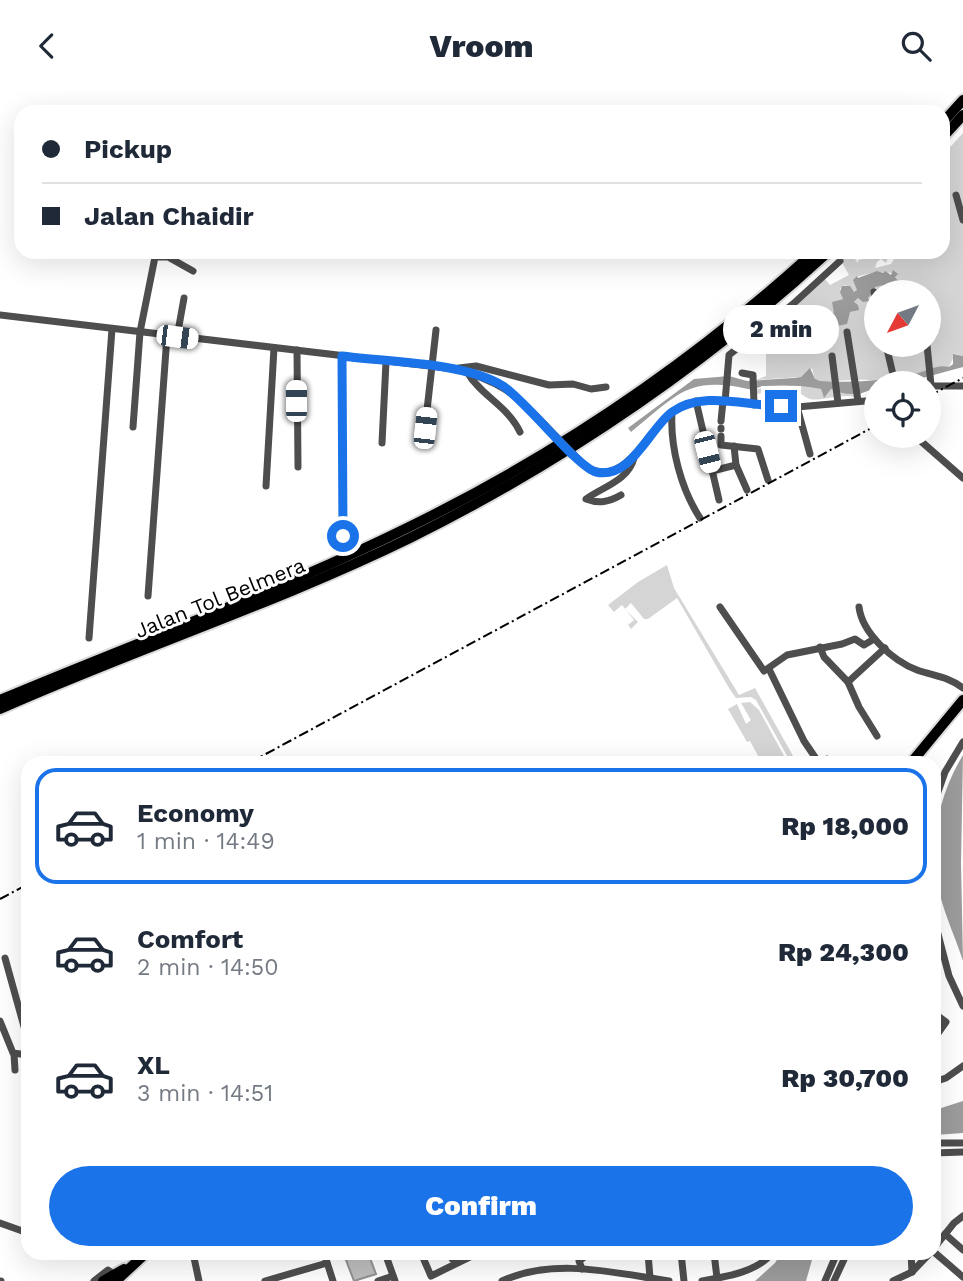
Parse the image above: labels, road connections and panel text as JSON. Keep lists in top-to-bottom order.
{
  "streets": {
    "highway": ["Jalan Tol Belmera"]
  },
  "north": "bottom left",
  "page": {
    "header": "Vroom",
    "banner": ["Pickup", "Jalan Chaidir"],
    "bubble": "2 min",
    "list": [
      {
        "name": "Economy",
        "note": "1 min · 14:49",
        "value": "Rp 18,000"
      },
      {
        "name": "Comfort",
        "note": "2 min · 14:50",
        "value": "Rp 24,300"
      },
      {
        "name": "XL",
        "note": "3 min · 14:51",
        "value": "Rp 30,700"
      }
    ],
    "buttons": "Confirm"
  }
}
